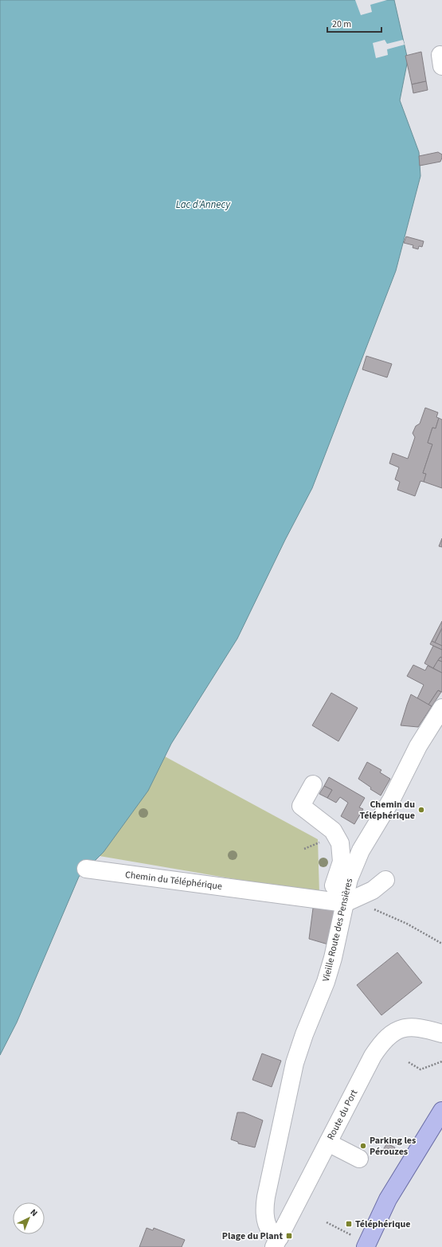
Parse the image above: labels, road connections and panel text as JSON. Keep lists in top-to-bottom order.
{
  "streets": {
    "street": ["Chemin du Téléphérique", "Vieille Route des Pensières", "Route du Port"]
  },
  "crossings": [
    ["Chemin du Téléphérique", "Vieille Route des Pensières"],
    ["Vieille Route des Pensières", "Route du Port"]
  ],
  "water": ["Lac d'Annecy"],
  "places": {
    "other": ["Chemin du Téléphérique", "Parking les Pérouzes"],
    "transit": ["Téléphérique", "Plage du Plant"]
  },
  "scale_bar": "20 m",
  "north": "top right"
}
